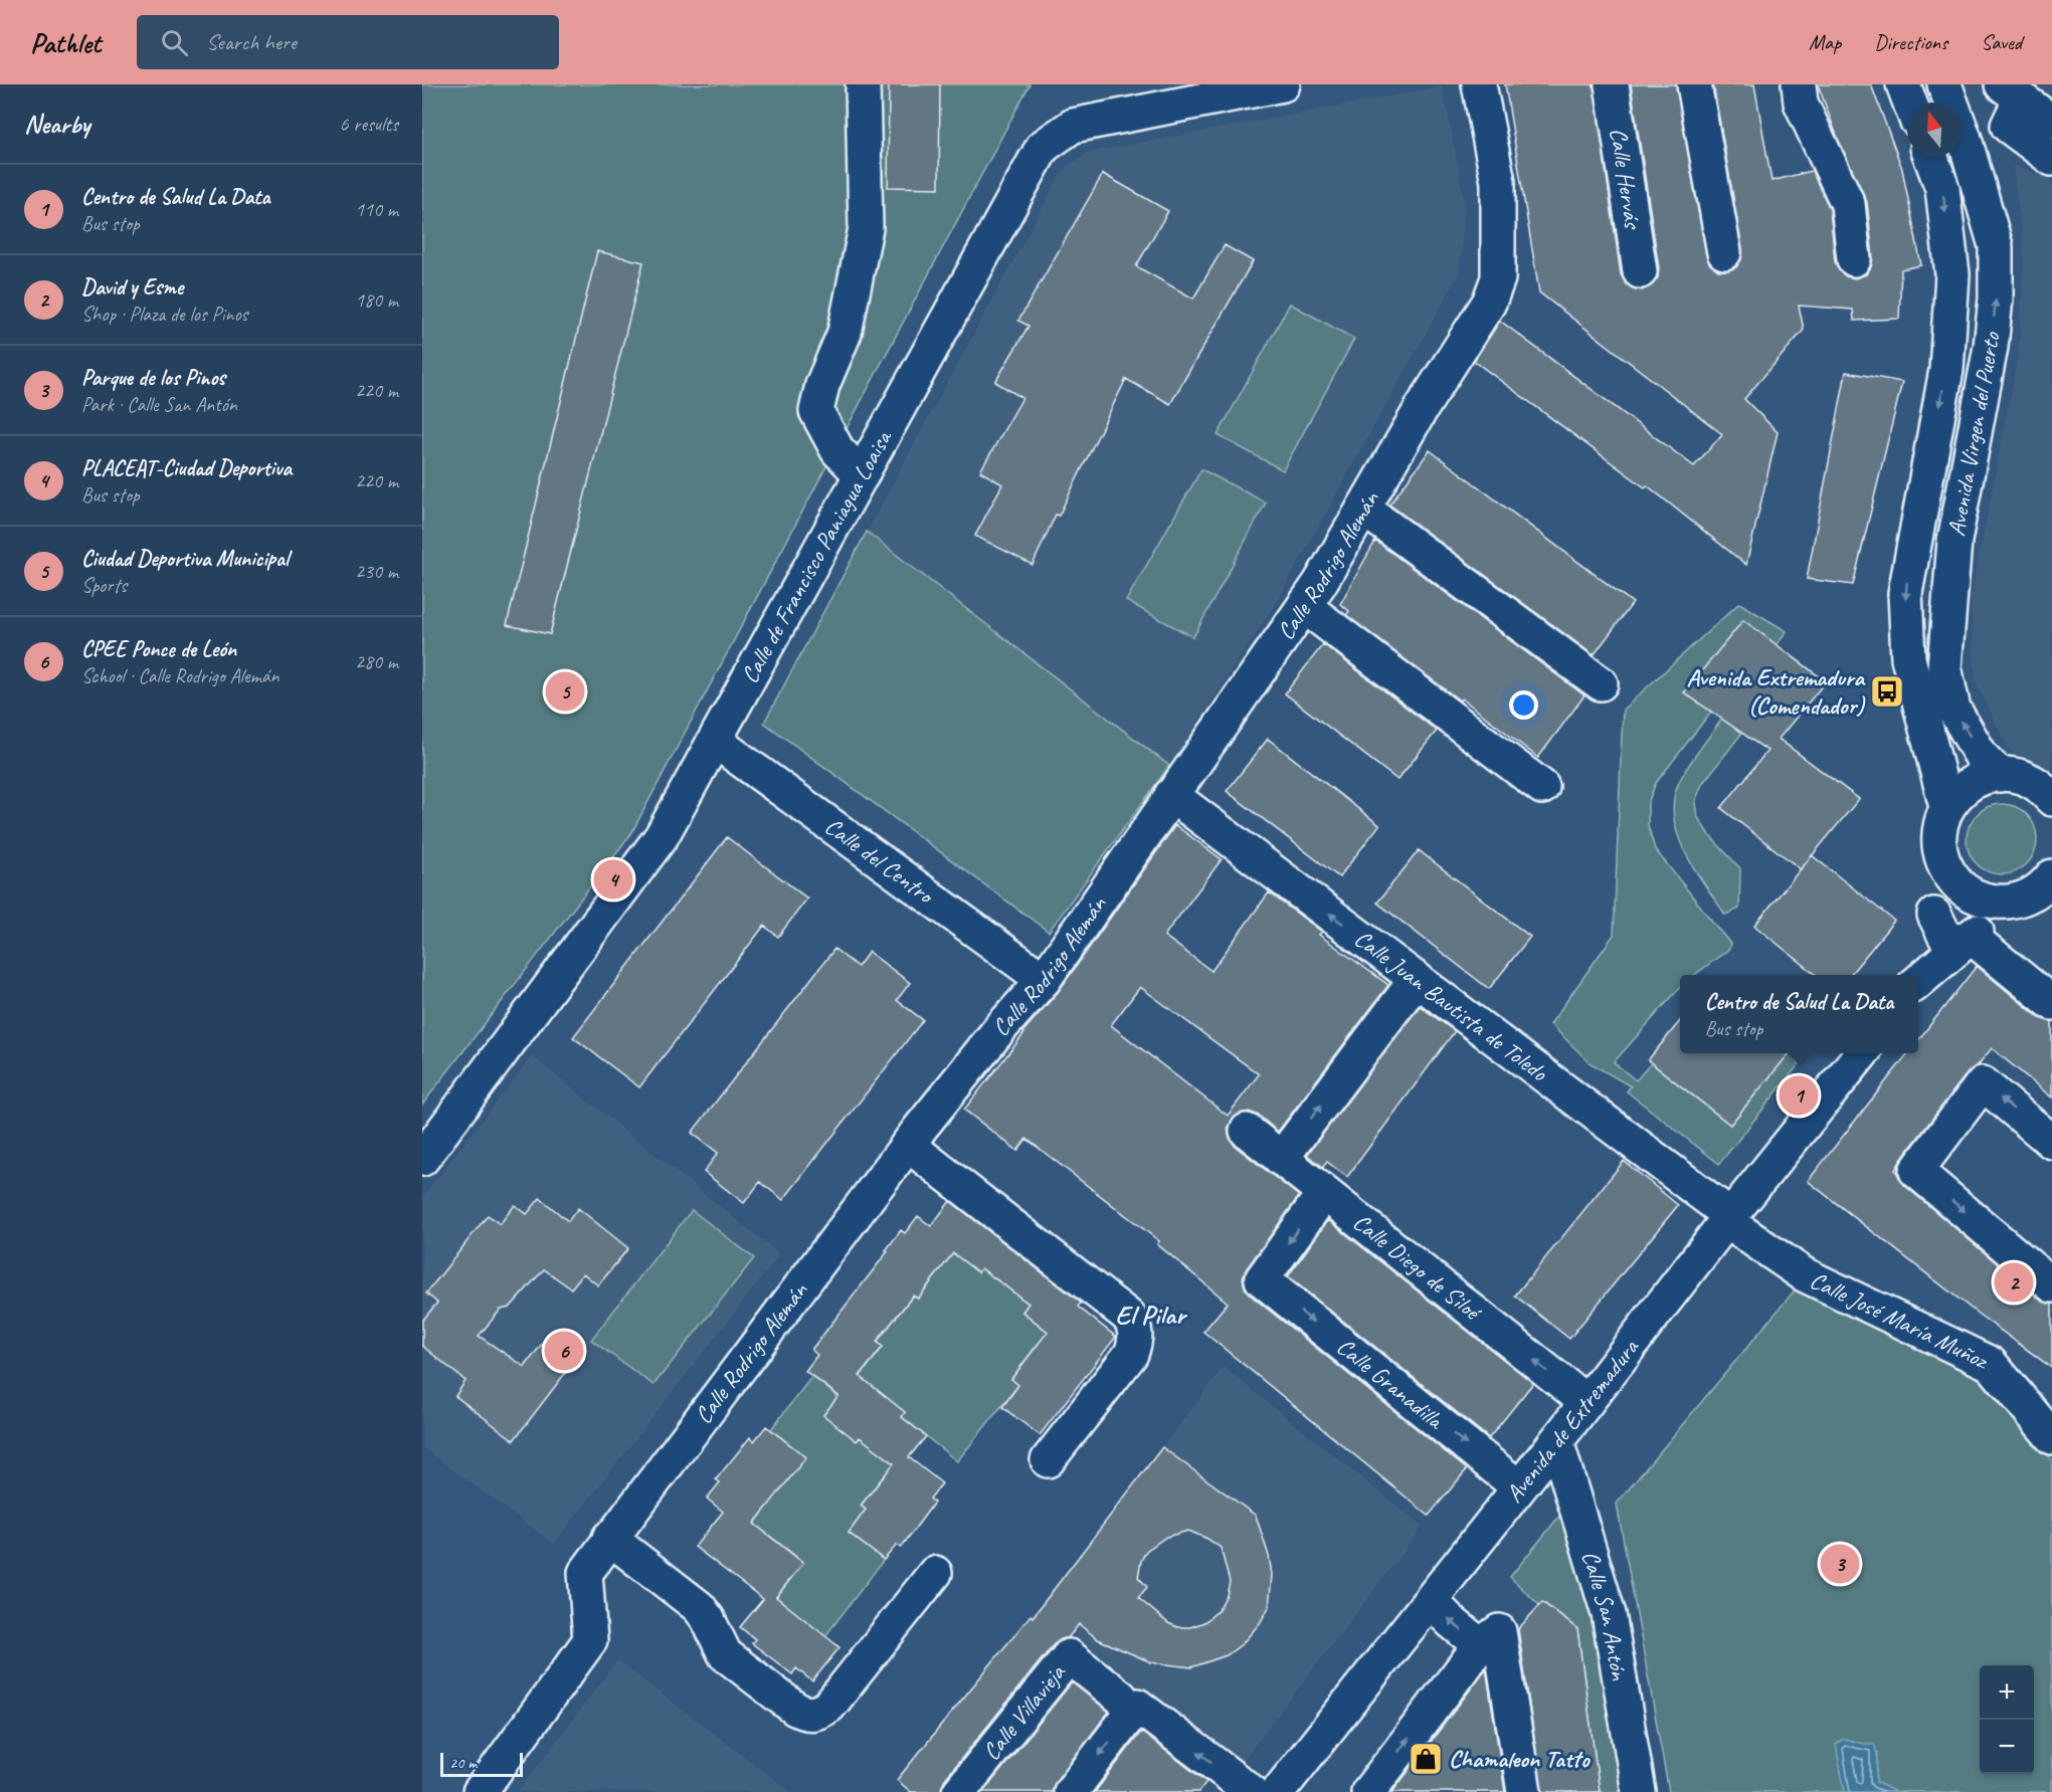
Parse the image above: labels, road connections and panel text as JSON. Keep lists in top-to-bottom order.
{
  "streets": {
    "street": [
      "Calle Hervás",
      "Avenida Virgen del Puerto",
      "Calle de Francisco Paniagua Loaisa",
      "Calle Rodrigo Alemán",
      "Calle del Centro",
      "Calle Juan Bautista de Toledo",
      "Calle Diego de Siloé",
      "Calle José María Muñoz",
      "Calle Granadilla",
      "Avenida de Extremadura",
      "Calle San Antón",
      "Calle Villavieja"
    ]
  },
  "crossings": [
    ["Calle de Francisco Paniagua Loaisa", "Calle del Centro"],
    ["Calle Rodrigo Alemán", "Calle del Centro"],
    ["Calle Rodrigo Alemán", "Calle Juan Bautista de Toledo"],
    ["Calle Juan Bautista de Toledo", "Calle José María Muñoz"],
    ["Calle Juan Bautista de Toledo", "Avenida de Extremadura"],
    ["Calle Diego de Siloé", "Calle Granadilla"],
    ["Calle Diego de Siloé", "Avenida de Extremadura"],
    ["Calle José María Muñoz", "Avenida de Extremadura"],
    ["Calle Granadilla", "Avenida de Extremadura"],
    ["Avenida de Extremadura", "Calle San Antón"]
  ],
  "one_way": ["Calle Diego de Siloé", "Calle Granadilla"],
  "districts": ["El Pilar"],
  "places": {
    "bus stop": ["Avenida Extremadura (Comendador)"],
    "shop": ["Chamaleon Tatto"]
  },
  "scale_bar": "20 m",
  "north": "top",
  "page": {
    "header": "Pathlet",
    "search": "Search here",
    "nav": ["Map", "Directions", "Saved"],
    "heading": ["Nearby", "6 results"],
    "list": [
      {
        "mark": "1",
        "name": "Centro de Salud La Data",
        "note": "Bus stop",
        "value": "110 m"
      },
      {
        "mark": "2",
        "name": "David y Esme",
        "note": "Shop · Plaza de los Pinos",
        "value": "180 m"
      },
      {
        "mark": "3",
        "name": "Parque de los Pinos",
        "note": "Park · Calle San Antón",
        "value": "220 m"
      },
      {
        "mark": "4",
        "name": "PLACEAT-Ciudad Deportiva",
        "note": "Bus stop",
        "value": "220 m"
      },
      {
        "mark": "5",
        "name": "Ciudad Deportiva Municipal",
        "note": "Sports",
        "value": "230 m"
      },
      {
        "mark": "6",
        "name": "CPEE Ponce de León",
        "note": "School · Calle Rodrigo Alemán",
        "value": "280 m"
      }
    ],
    "pins": [
      "5",
      "4",
      "1",
      "2",
      "6",
      "3"
    ],
    "popup": ["Centro de Salud La Data", "Bus stop"],
    "map_buttons": ["+", "−"],
    "scale": "20 m"
  }
}
